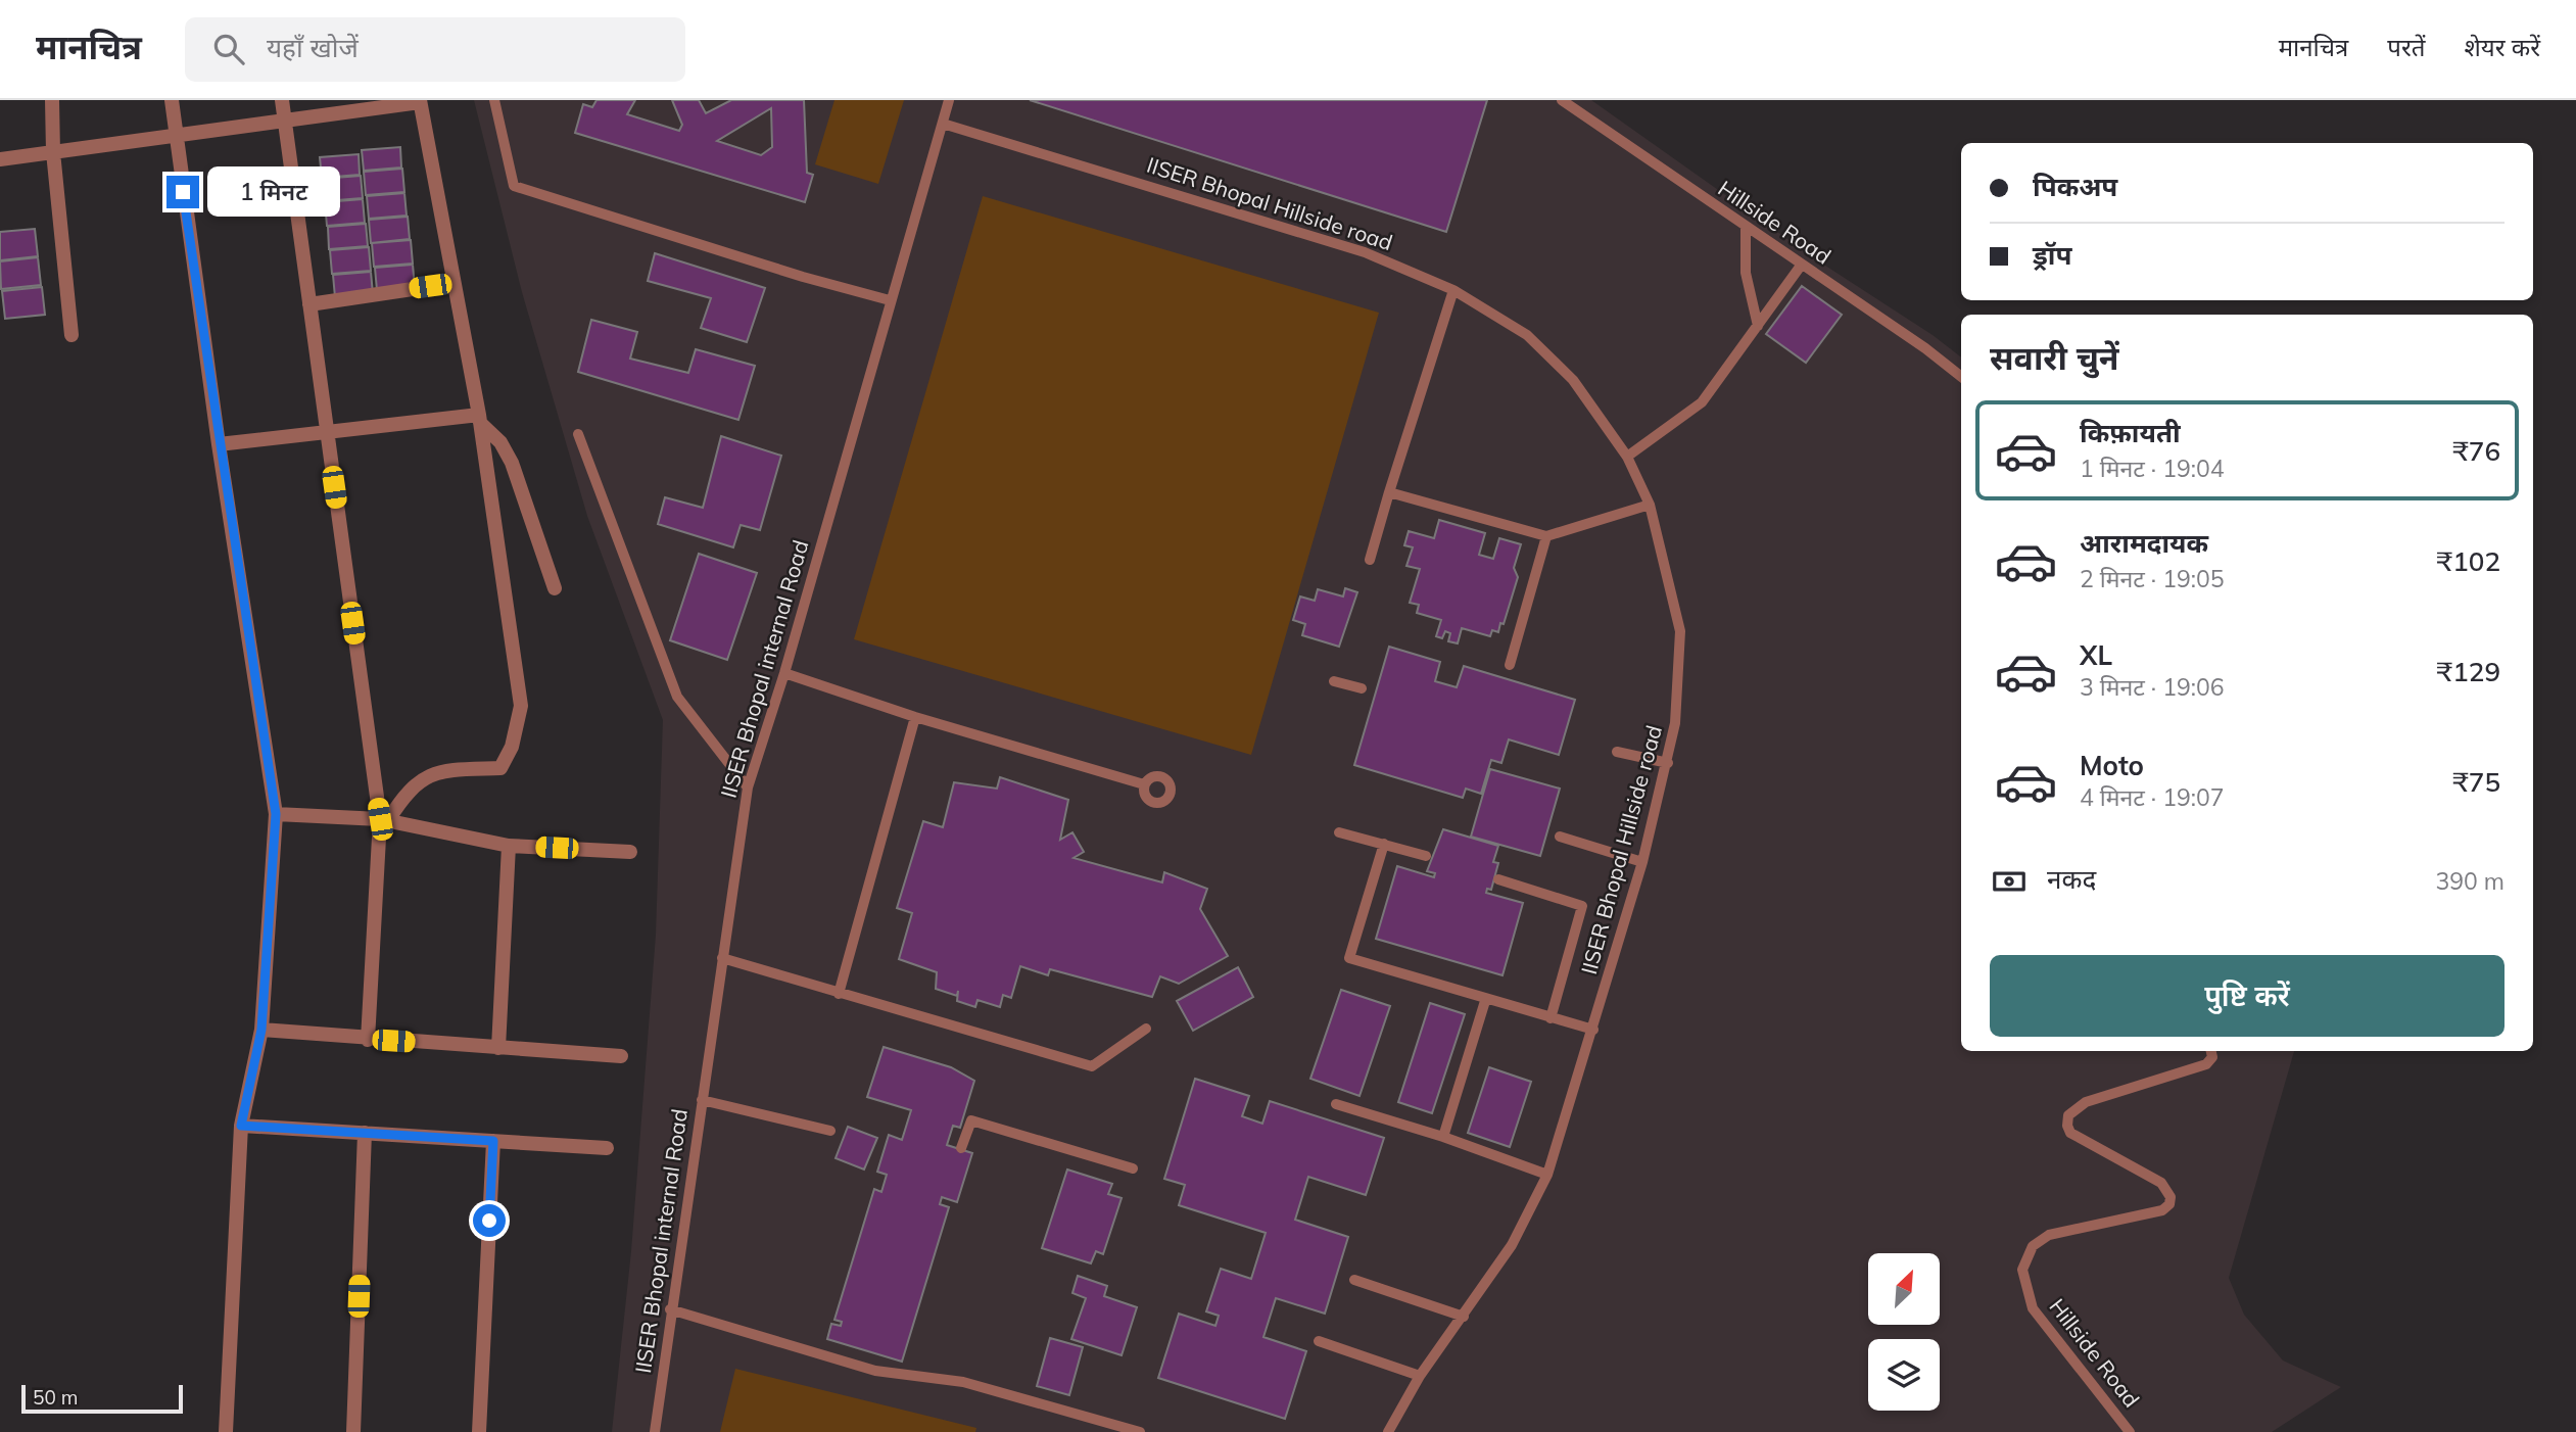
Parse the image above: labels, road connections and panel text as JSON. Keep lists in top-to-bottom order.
{
  "streets": {
    "lane": ["IISER Bhopal Hillside road", "Hillside Road", "IISER Bhopal internal Road"]
  },
  "crossings": [
    ["IISER Bhopal Hillside road", "IISER Bhopal internal Road"]
  ],
  "scale_bar": "50 m",
  "north": "top right",
  "page": {
    "header": "मानचित्र",
    "search": "यहाँ खोजें",
    "nav": ["मानचित्र", "परतें", "शेयर करें"],
    "banner": ["पिकअप", "ड्रॉप"],
    "bubble": "1 मिनट",
    "heading": "सवारी चुनें",
    "list": [
      {
        "name": "किफ़ायती",
        "note": "1 मिनट · 19:04",
        "value": "₹76"
      },
      {
        "name": "आरामदायक",
        "note": "2 मिनट · 19:05",
        "value": "₹102"
      },
      {
        "name": "XL",
        "note": "3 मिनट · 19:06",
        "value": "₹129"
      },
      {
        "name": "Moto",
        "note": "4 मिनट · 19:07",
        "value": "₹75"
      }
    ],
    "pay": ["नकद", "390 m"],
    "buttons": "पुष्टि करें",
    "scale": "50 m"
  }
}
